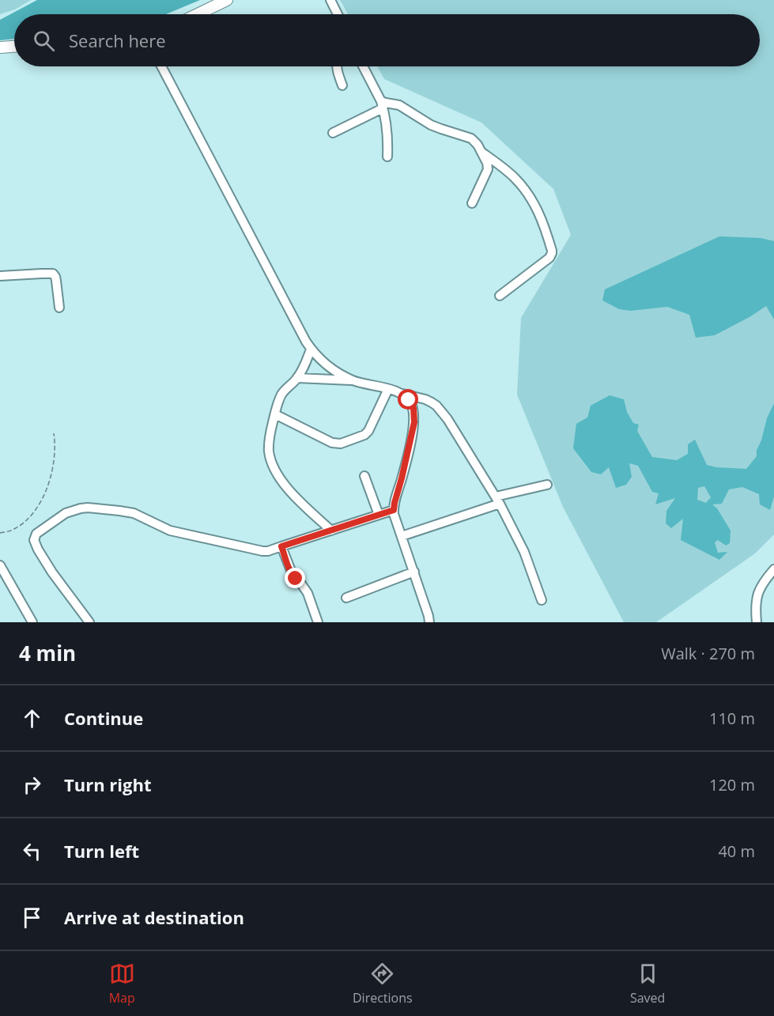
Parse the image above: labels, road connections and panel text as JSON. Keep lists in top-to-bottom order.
{
  "page": {
    "search": "Search here",
    "heading": ["4 min", "Walk · 270 m"],
    "list": [
      ["Continue", "110 m"],
      ["Turn right", "120 m"],
      ["Turn left", "40 m"],
      "Arrive at destination"
    ],
    "nav": ["Map", "Directions", "Saved"]
  }
}
